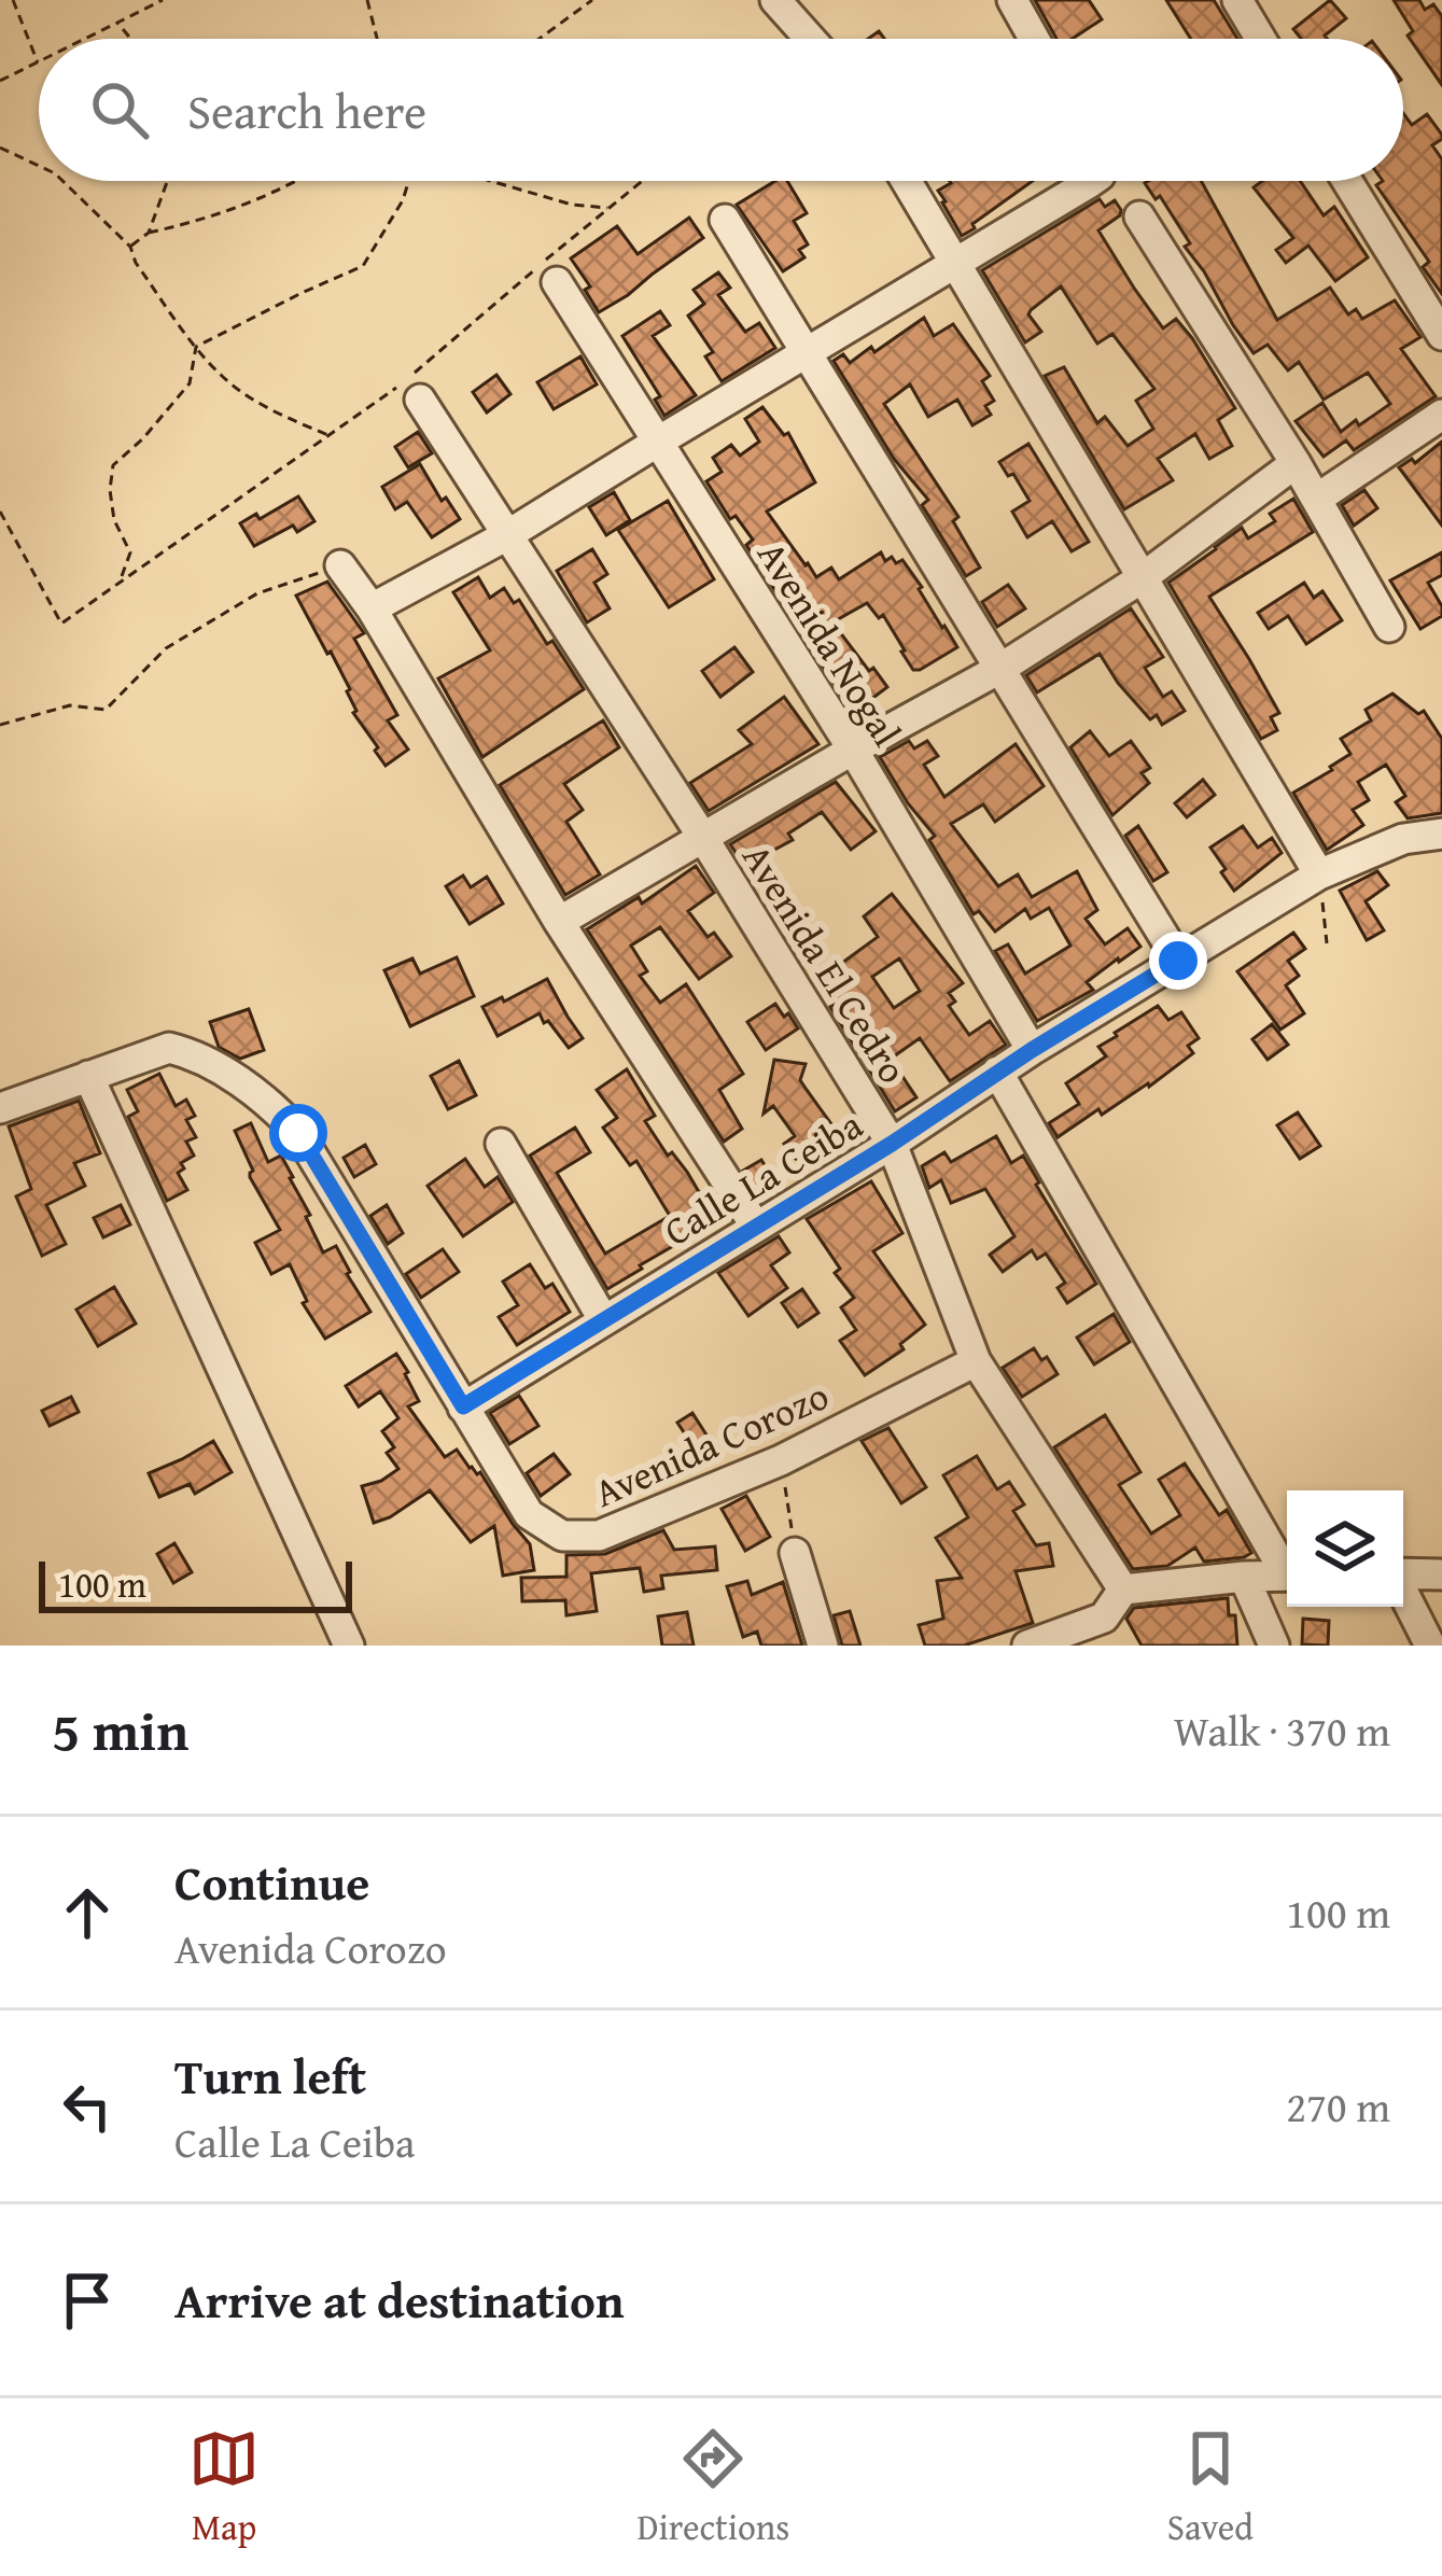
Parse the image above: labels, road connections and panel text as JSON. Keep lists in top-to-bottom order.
{
  "streets": {
    "street": [
      "Avenida Nogal",
      "Avenida El Cedro",
      "Calle La Ceiba",
      "Avenida Corozo"
    ]
  },
  "crossings": [
    ["Avenida Nogal", "Calle La Ceiba"],
    ["Avenida El Cedro", "Calle La Ceiba"],
    ["Avenida El Cedro", "Avenida Corozo"],
    ["Calle La Ceiba", "Avenida Corozo"]
  ],
  "scale_bar": "100 m",
  "page": {
    "search": "Search here",
    "scale": "100 m",
    "heading": ["5 min", "Walk · 370 m"],
    "list": [
      ["Continue", "Avenida Corozo", "100 m"],
      ["Turn left", "Calle La Ceiba", "270 m"],
      "Arrive at destination"
    ],
    "nav": ["Map", "Directions", "Saved"]
  }
}
